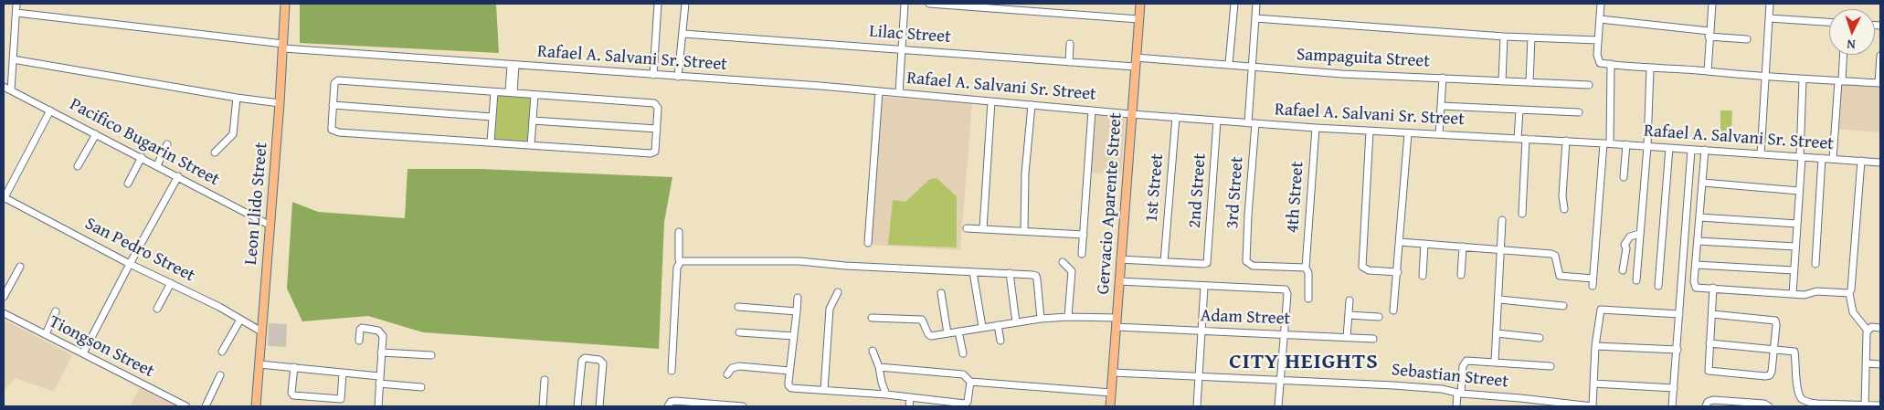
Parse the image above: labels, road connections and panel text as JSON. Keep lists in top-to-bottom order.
{
  "streets": {
    "main road": ["Leon Llido Street", "Gervacio Aparente Street"],
    "street": [
      "Lilac Street",
      "Rafael A. Salvani Sr. Street",
      "Sampaguita Street",
      "Pacifico Bugarin Street",
      "1st Street",
      "2nd Street",
      "3rd Street",
      "4th Street",
      "San Pedro Street",
      "Adam Street",
      "Tiongson Street",
      "Sebastian Street"
    ]
  },
  "crossings": [
    ["Lilac Street", "Sampaguita Street"],
    ["Lilac Street", "Gervacio Aparente Street"],
    ["Rafael A. Salvani Sr. Street", "1st Street"],
    ["Rafael A. Salvani Sr. Street", "2nd Street"],
    ["Rafael A. Salvani Sr. Street", "3rd Street"],
    ["Rafael A. Salvani Sr. Street", "4th Street"],
    ["Rafael A. Salvani Sr. Street", "Leon Llido Street"],
    ["Rafael A. Salvani Sr. Street", "Gervacio Aparente Street"],
    ["Sampaguita Street", "Gervacio Aparente Street"],
    ["Pacifico Bugarin Street", "Leon Llido Street"],
    ["1st Street", "2nd Street"],
    ["3rd Street", "4th Street"],
    ["Leon Llido Street", "San Pedro Street"],
    ["Gervacio Aparente Street", "Adam Street"],
    ["Gervacio Aparente Street", "Sebastian Street"]
  ],
  "districts": ["CITY HEIGHTS"],
  "north": "bottom"
}
